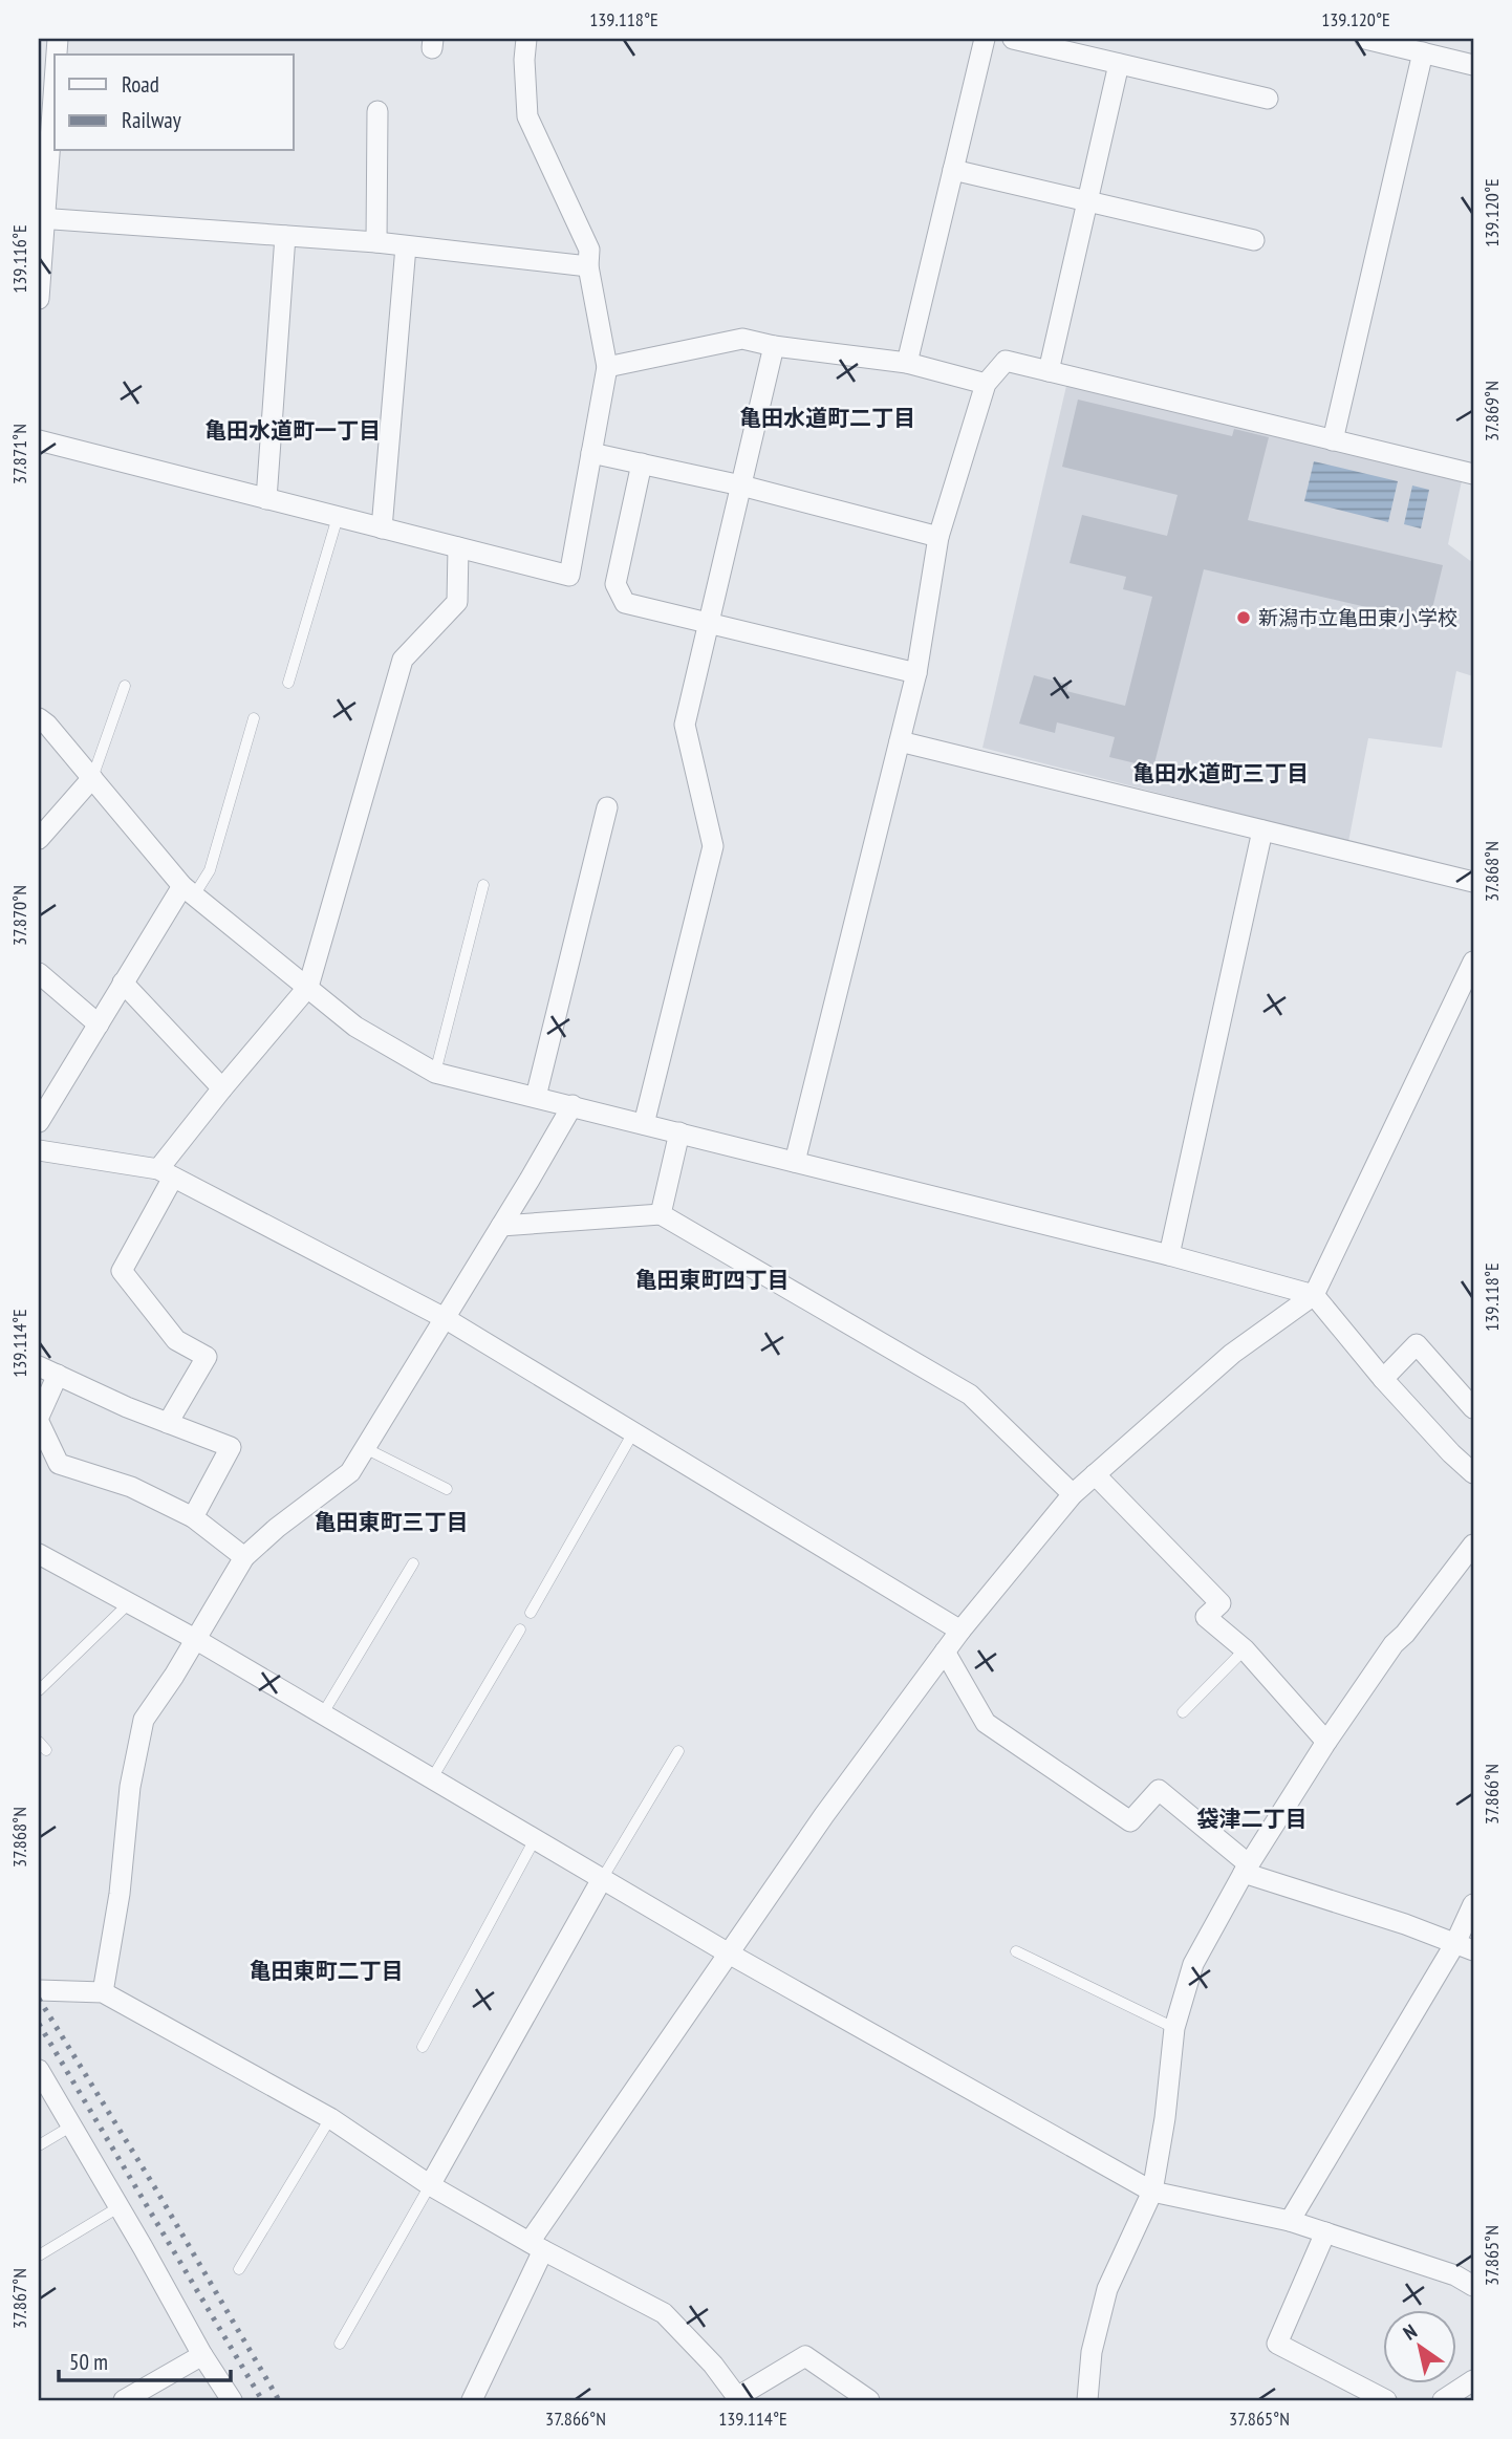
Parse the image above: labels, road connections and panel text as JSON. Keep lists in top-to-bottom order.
{
  "districts": [
    "亀田水道町二丁目",
    "亀田水道町一丁目",
    "亀田水道町三丁目",
    "亀田東町四丁目",
    "亀田東町三丁目",
    "袋津二丁目",
    "亀田東町二丁目"
  ],
  "places": ["新潟市立亀田東小学校"],
  "legend": ["Road", "Railway"],
  "scale_bar": "50 m",
  "north": "top left",
  "coordinates": [
    "139.118°E",
    "139.120°E",
    "139.116°E",
    "37.869°N",
    "37.871°N",
    "37.868°N",
    "37.870°N",
    "139.114°E",
    "37.866°N",
    "37.865°N",
    "37.867°N"
  ]
}
